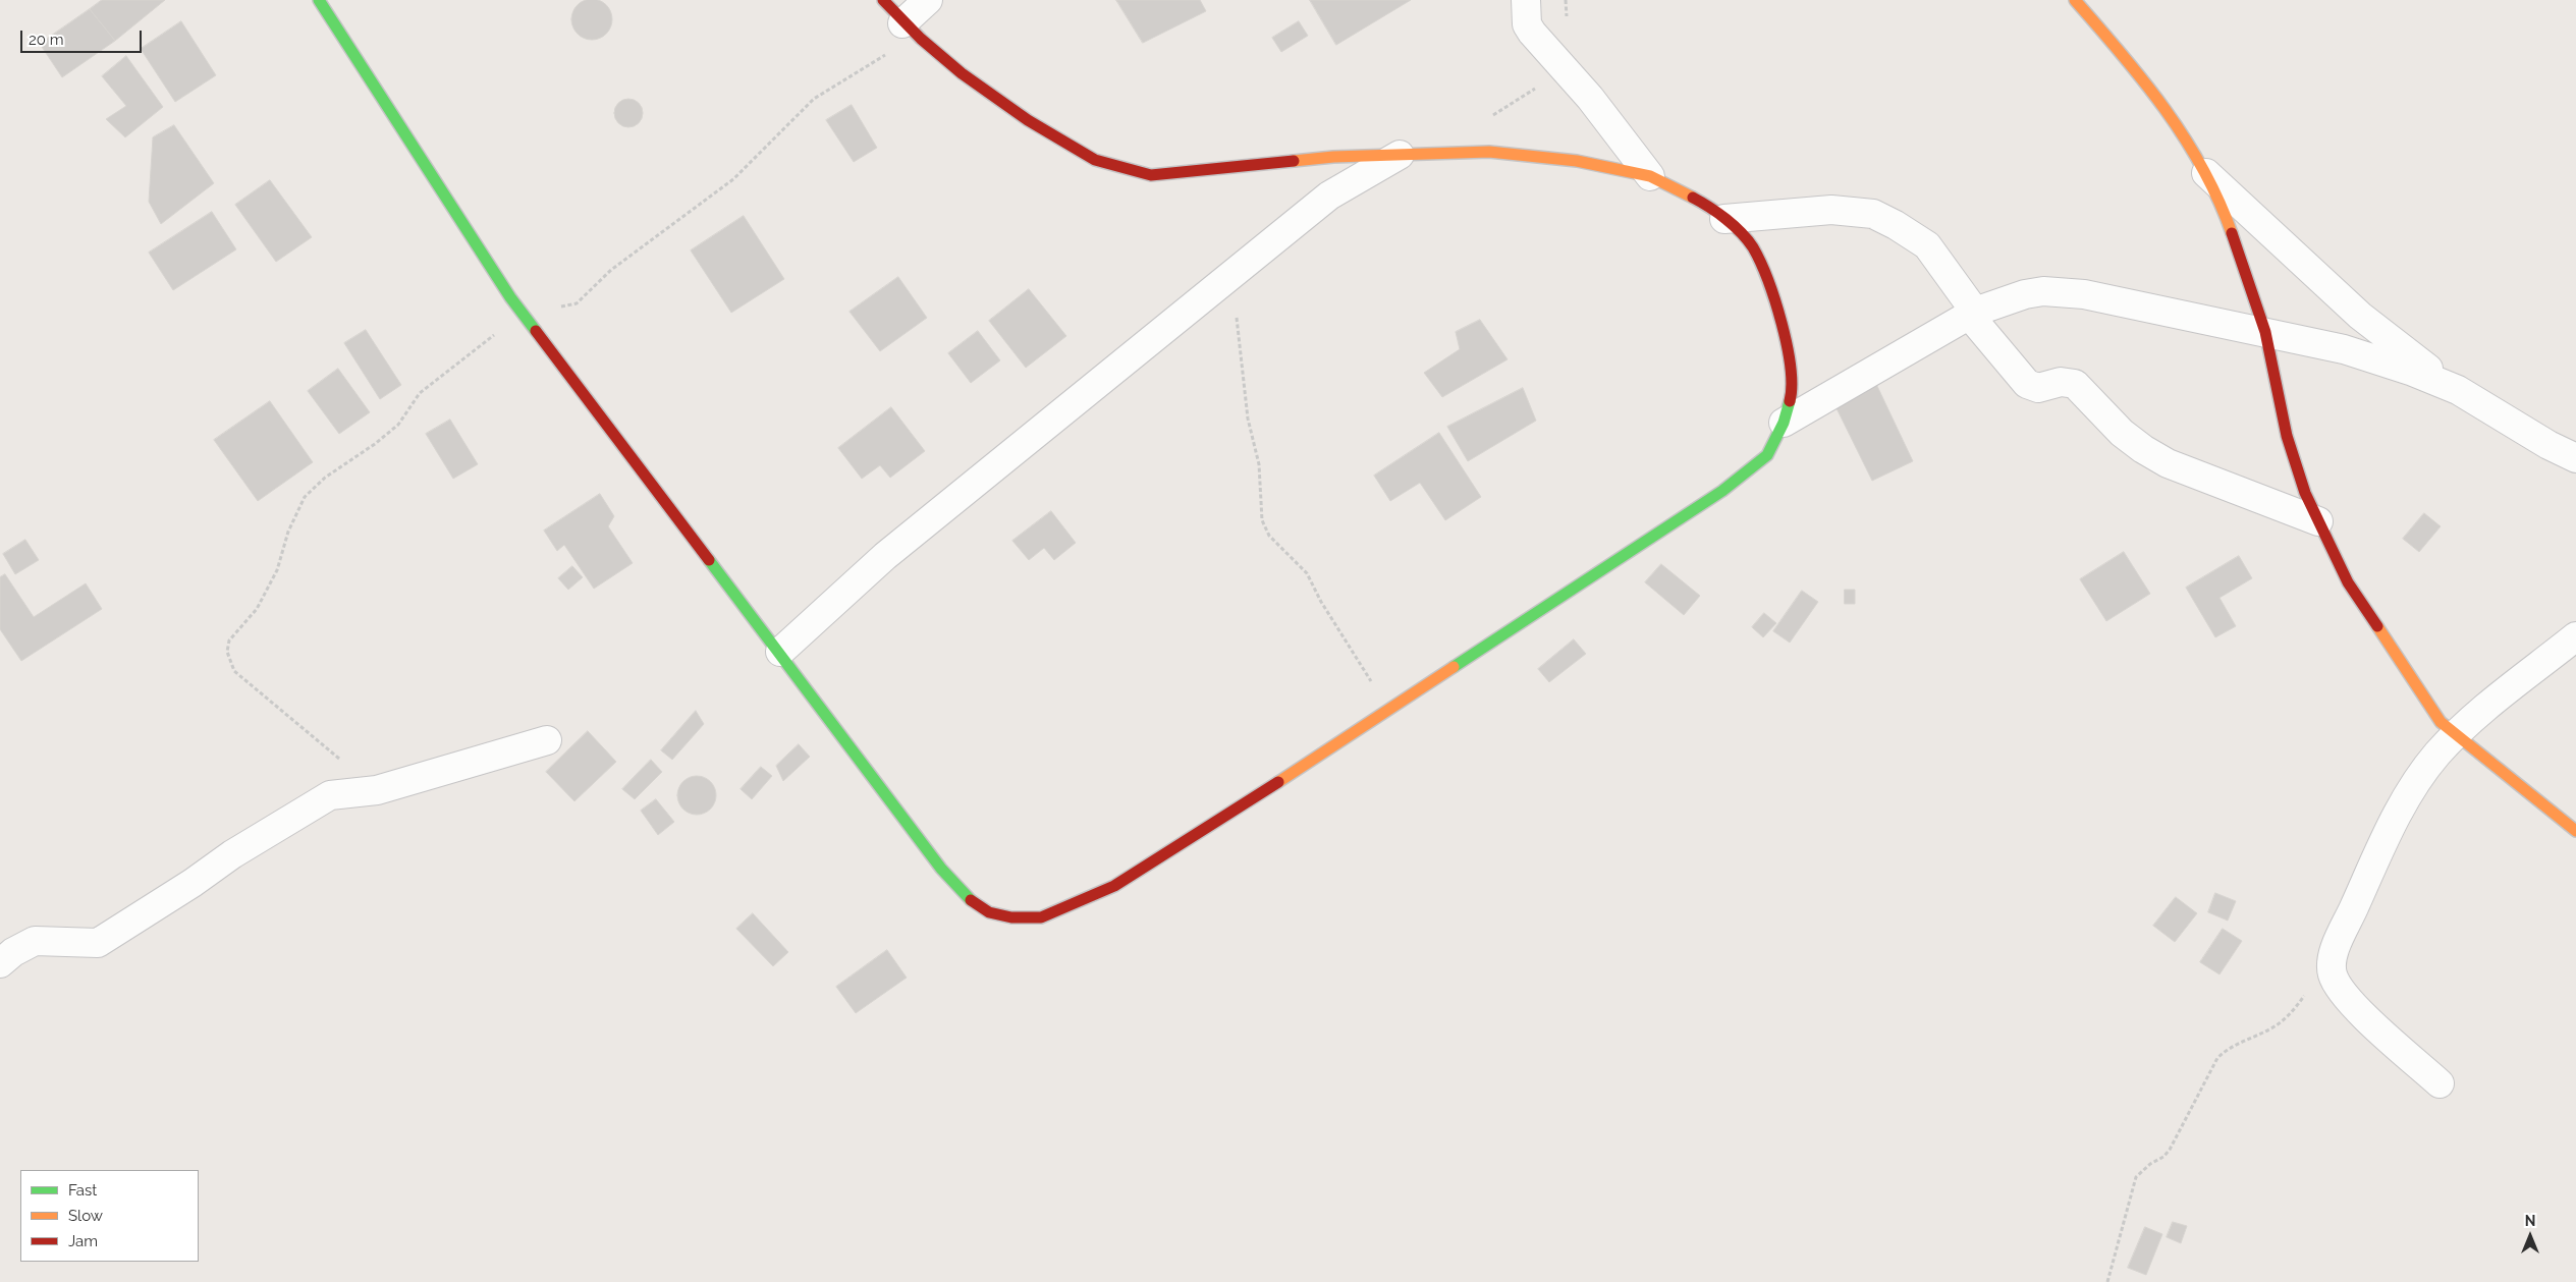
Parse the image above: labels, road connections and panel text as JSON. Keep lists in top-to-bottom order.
{
  "legend": ["Fast", "Slow", "Jam"],
  "scale_bar": "20 m",
  "north": "top"
}
